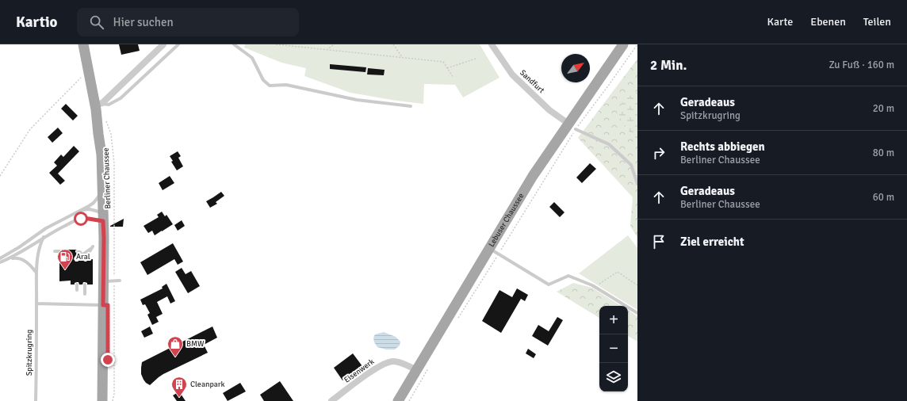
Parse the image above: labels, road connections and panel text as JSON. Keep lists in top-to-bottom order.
{
  "streets": {
    "main road": ["Berliner Chaussee", "Lebuser Chaussee"],
    "street": ["Sandfurt", "Eisenwerk"],
    "lane": ["Spitzkrugring"]
  },
  "crossings": [
    ["Sandfurt", "Lebuser Chaussee"],
    ["Lebuser Chaussee", "Eisenwerk"]
  ],
  "places": {
    "fuel station": ["Aral"],
    "shop": ["BMW"],
    "building": ["Cleanpark"]
  },
  "north": "top right",
  "page": {
    "header": "Kartio",
    "search": "Hier suchen",
    "nav": ["Karte", "Ebenen", "Teilen"],
    "heading": ["2 Min.", "Zu Fuß · 160 m"],
    "list": [
      ["Geradeaus", "Spitzkrugring", "20 m"],
      ["Rechts abbiegen", "Berliner Chaussee", "80 m"],
      ["Geradeaus", "Berliner Chaussee", "60 m"],
      "Ziel erreicht"
    ],
    "map_buttons": ["+", "−"]
  }
}
